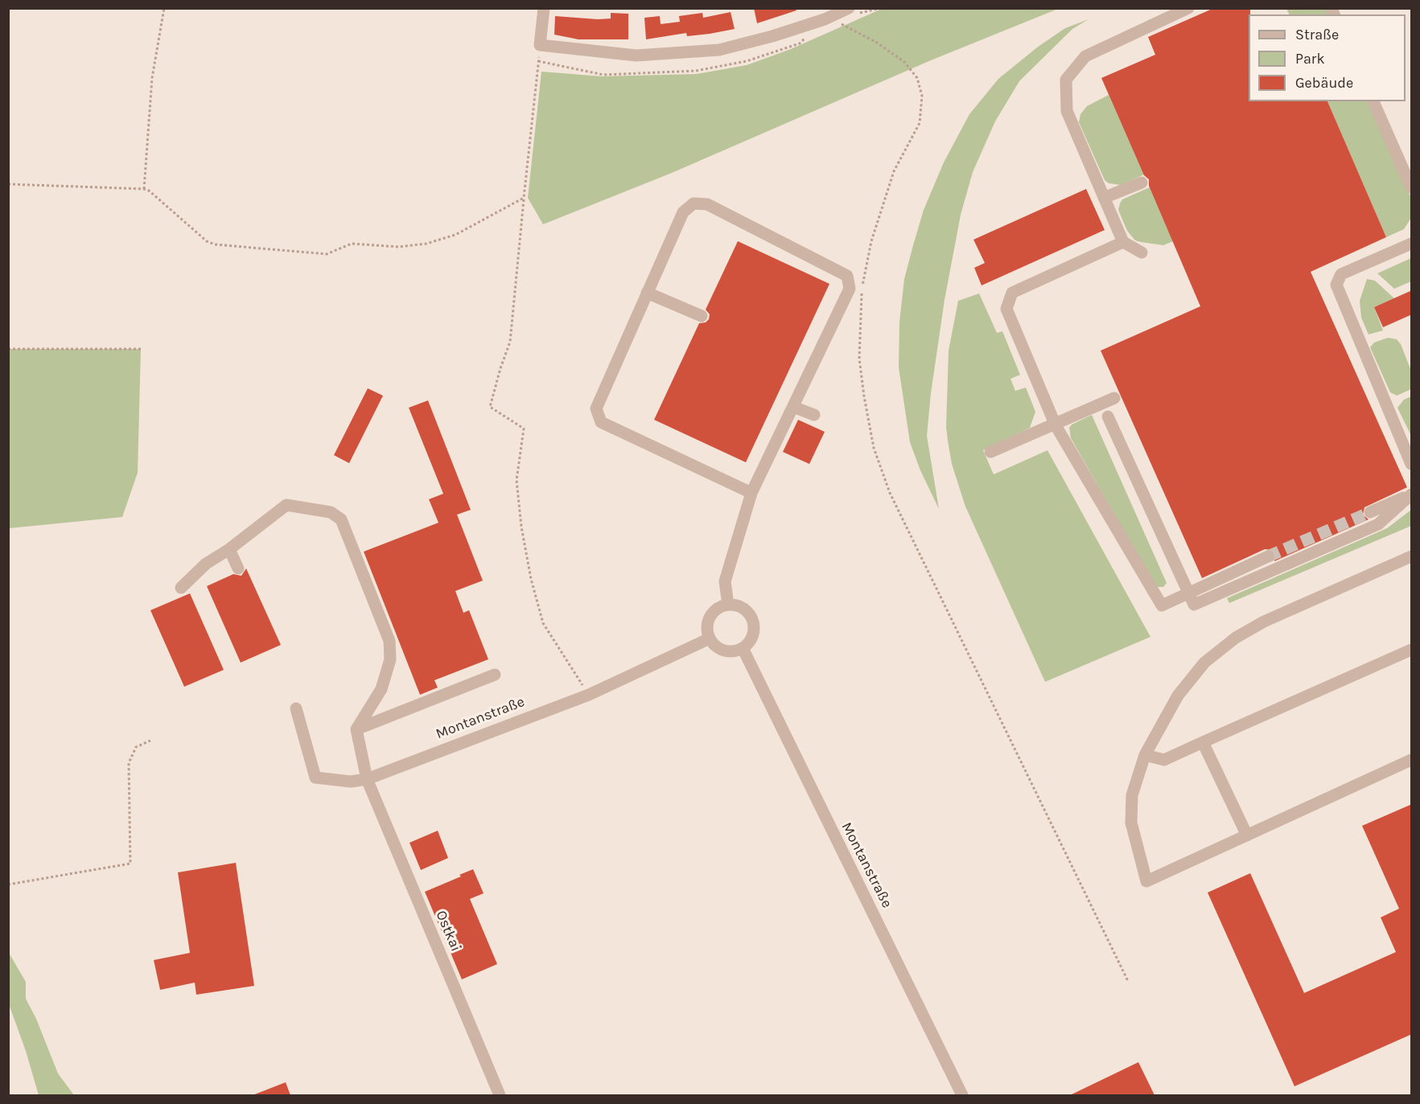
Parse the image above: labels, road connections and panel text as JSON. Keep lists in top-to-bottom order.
{
  "streets": {
    "street": ["Montanstraße", "Ostkai"]
  },
  "crossings": [
    ["Montanstraße", "Ostkai"]
  ],
  "legend": ["Straße", "Park", "Gebäude"]
}
